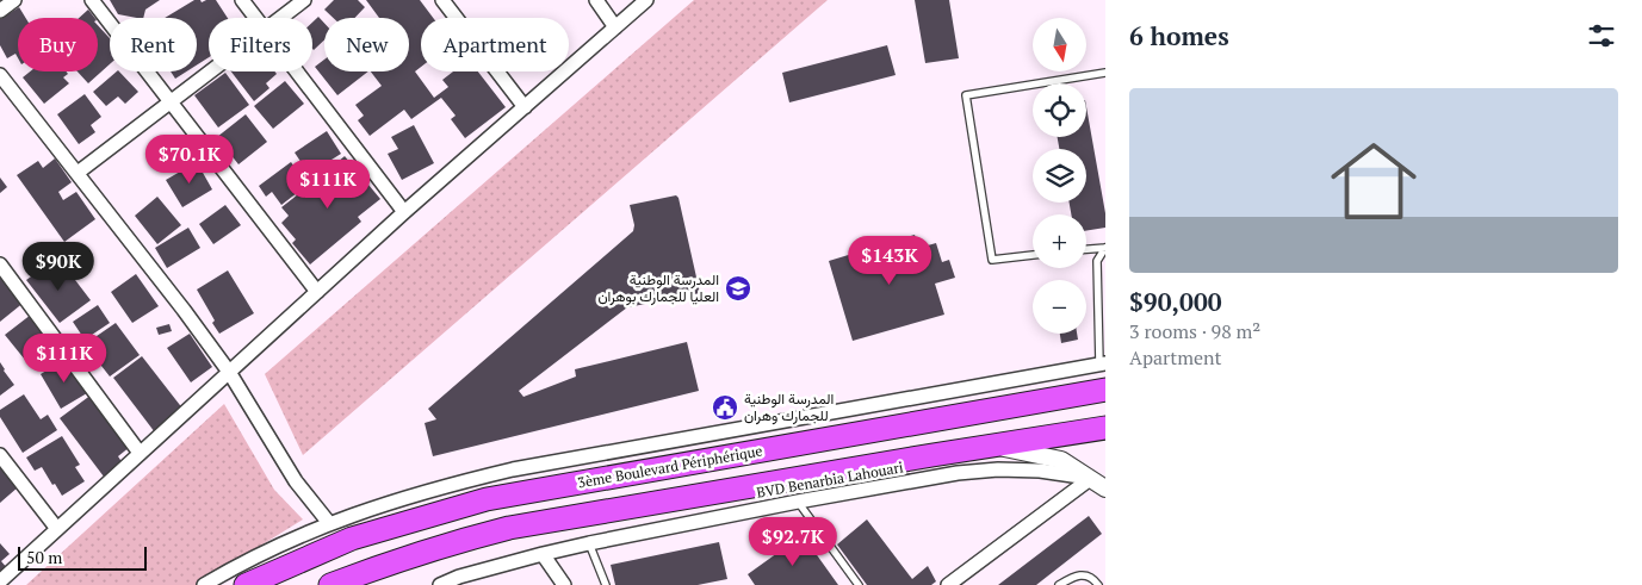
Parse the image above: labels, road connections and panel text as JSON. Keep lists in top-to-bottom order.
{
  "streets": {
    "highway": ["3ème Boulevard Périphérique"],
    "street": ["BVD Benarbia Lahouari"]
  },
  "places": {
    "school or university": ["المدرسة الوطنية العليا للجمارك بوهران"],
    "public building": ["المدرسة الوطنية للجمارك وهران"]
  },
  "scale_bar": "50 m",
  "north": "bottom",
  "page": {
    "heading": "6 homes",
    "map_buttons": ["+", "−"],
    "chip": [
      "Buy",
      "Rent",
      "Filters",
      "New",
      "Apartment"
    ],
    "list": [
      {
        "name": "$90,000",
        "note": "3 rooms · 98 m² · Apartment"
      }
    ],
    "price": [
      "$70.1K",
      "$111K",
      "$143K",
      "$90K",
      "$111K",
      "$92.7K"
    ],
    "scale": "50 m"
  }
}
